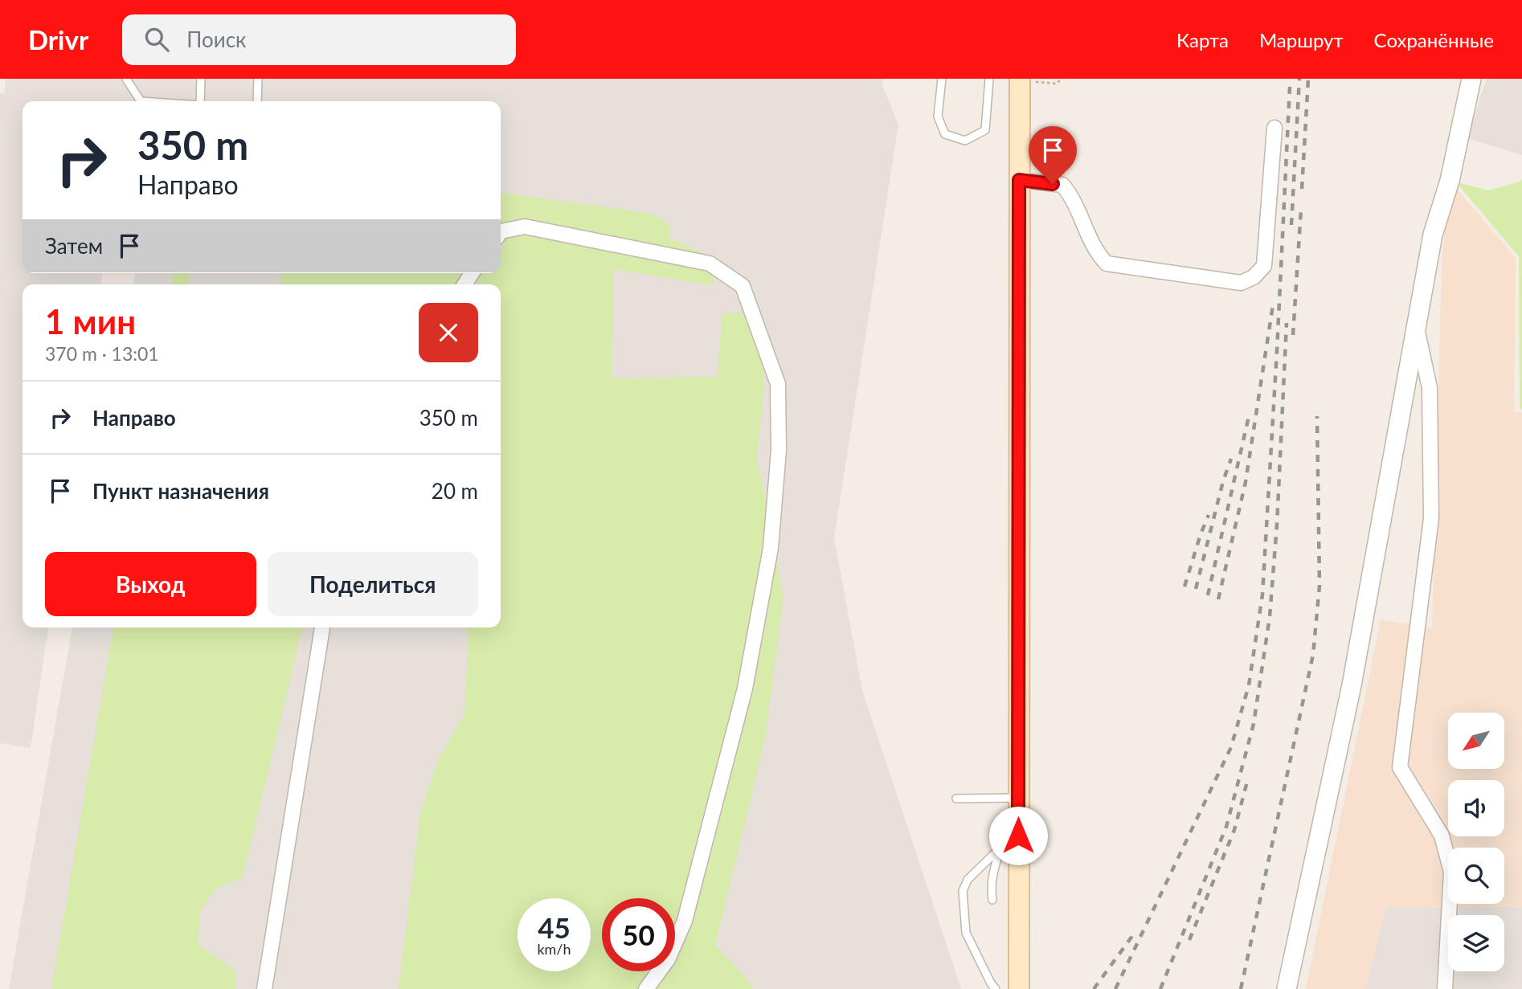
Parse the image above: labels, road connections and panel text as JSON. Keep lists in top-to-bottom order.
{
  "north": "bottom left",
  "page": {
    "header": "Drivr",
    "search": "Поиск",
    "nav": ["Карта", "Маршрут", "Сохранённые"],
    "turn": ["350 m", "Направо"],
    "then": "Затем",
    "heading": ["1 мин", "370 m · 13:01"],
    "list": [
      {
        "name": "Направо",
        "value": "350 m"
      },
      {
        "name": "Пункт назначения",
        "value": "20 m"
      }
    ],
    "buttons": ["Выход", "Поделиться"],
    "speed": "45 km/h",
    "limit": "50"
  }
}
